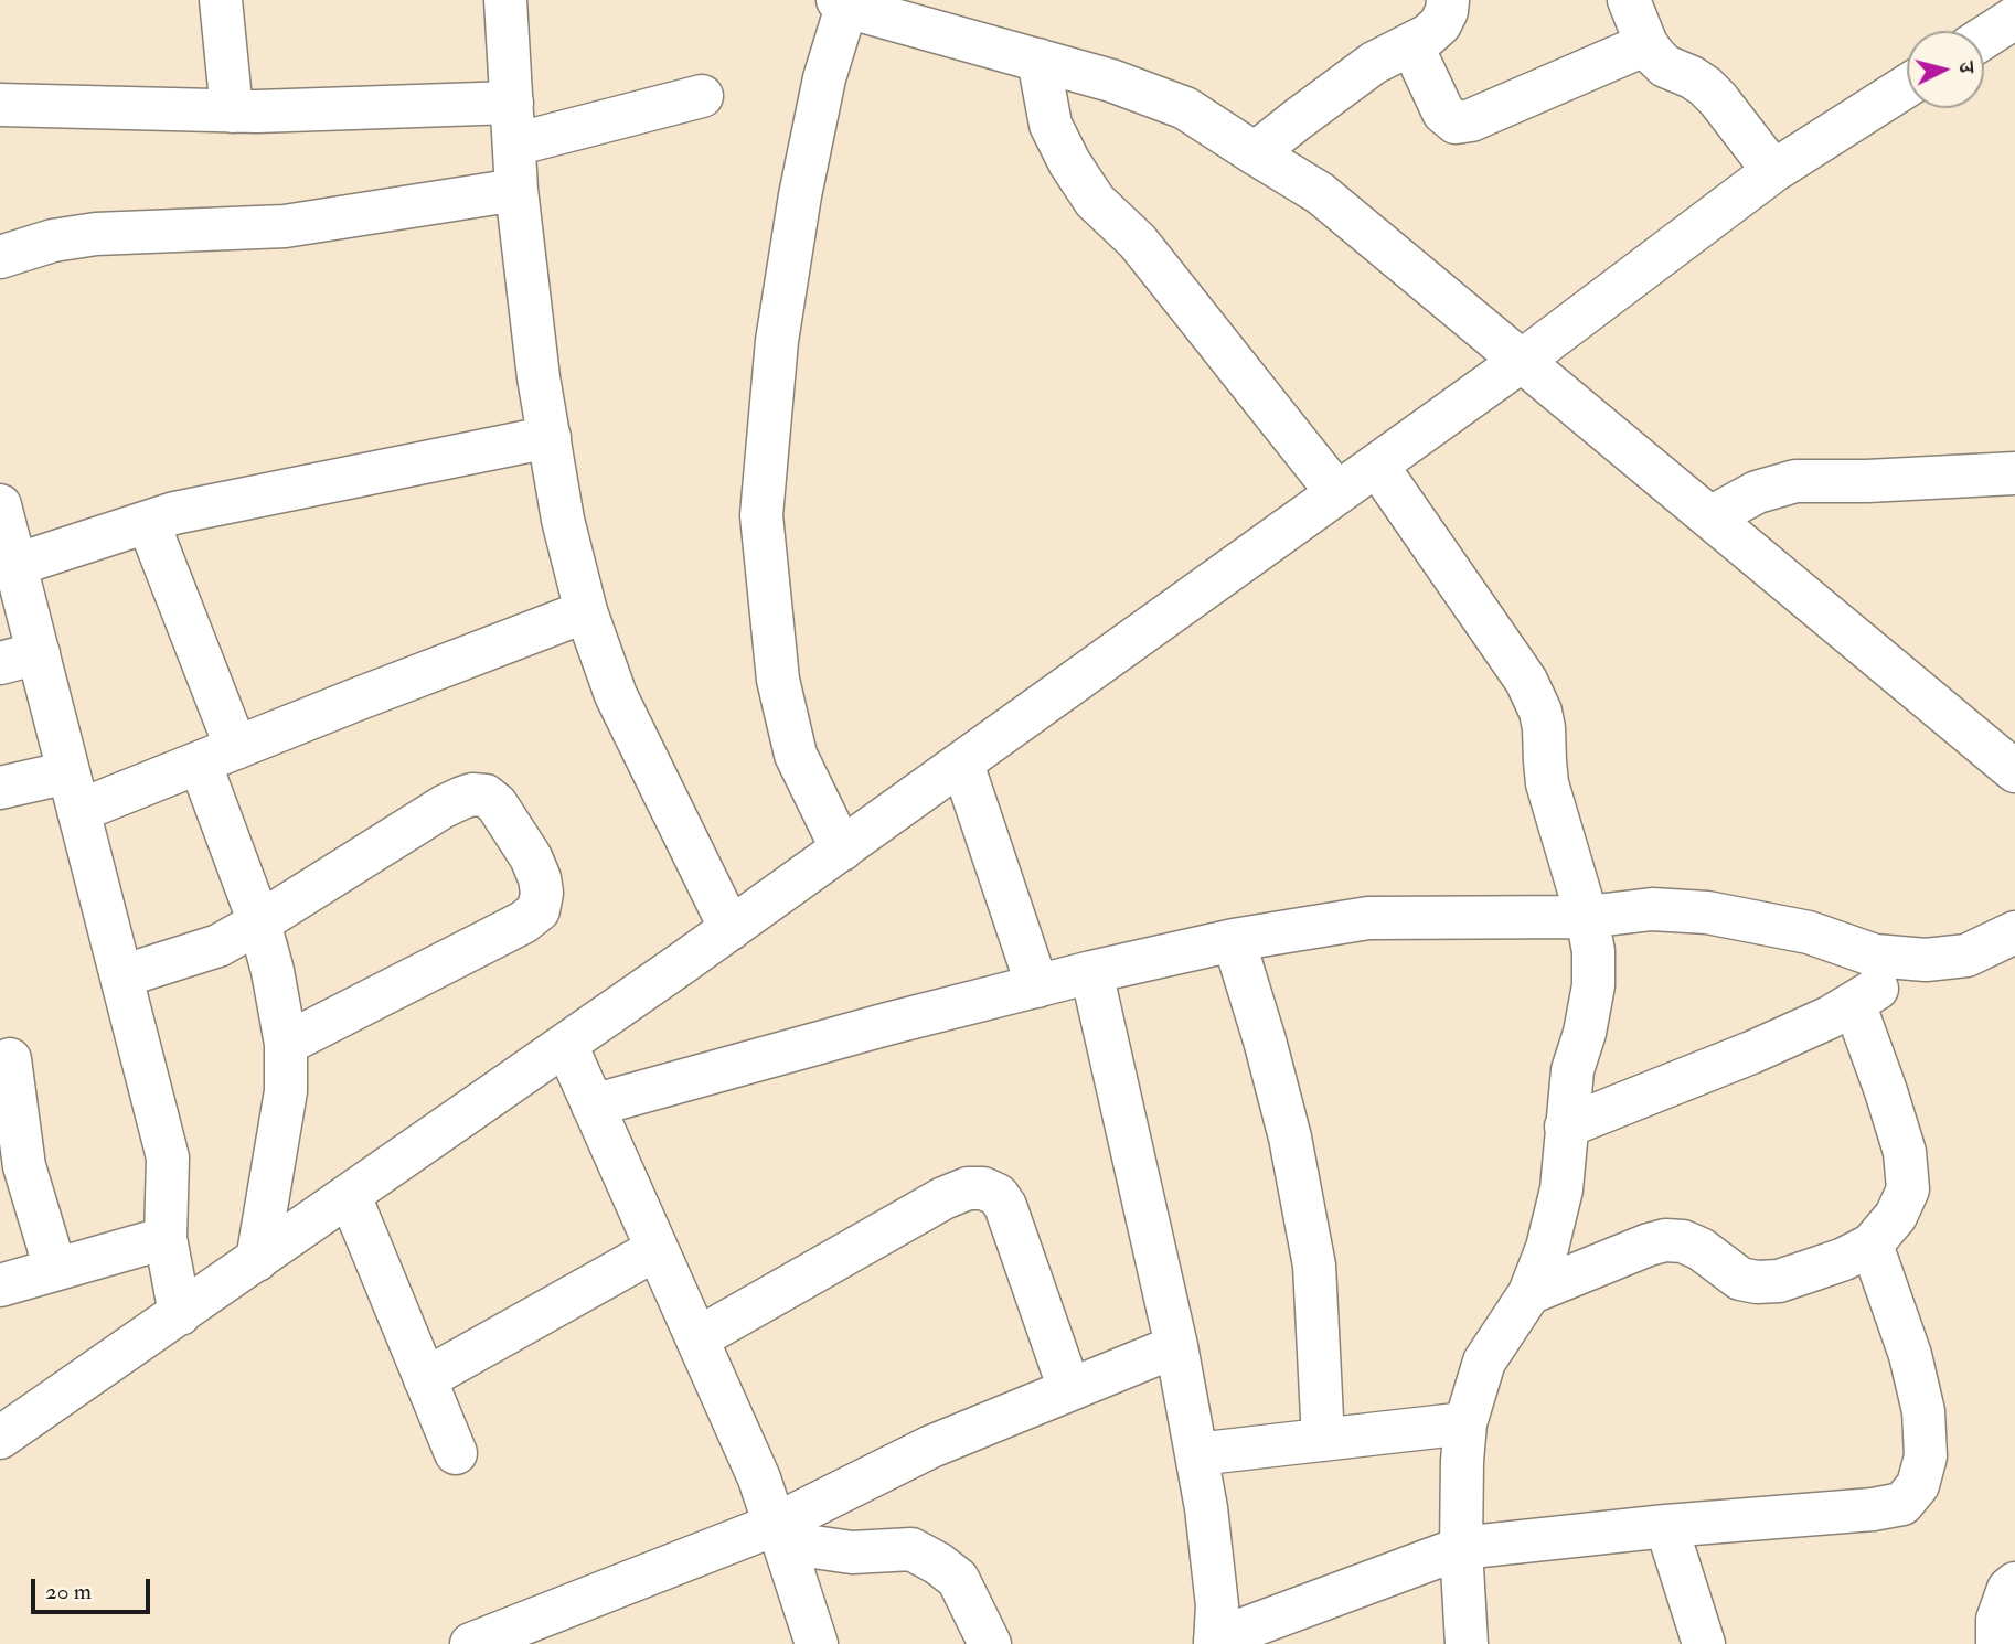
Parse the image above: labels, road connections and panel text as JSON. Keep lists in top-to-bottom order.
{
  "scale_bar": "20 m",
  "north": "right"
}
